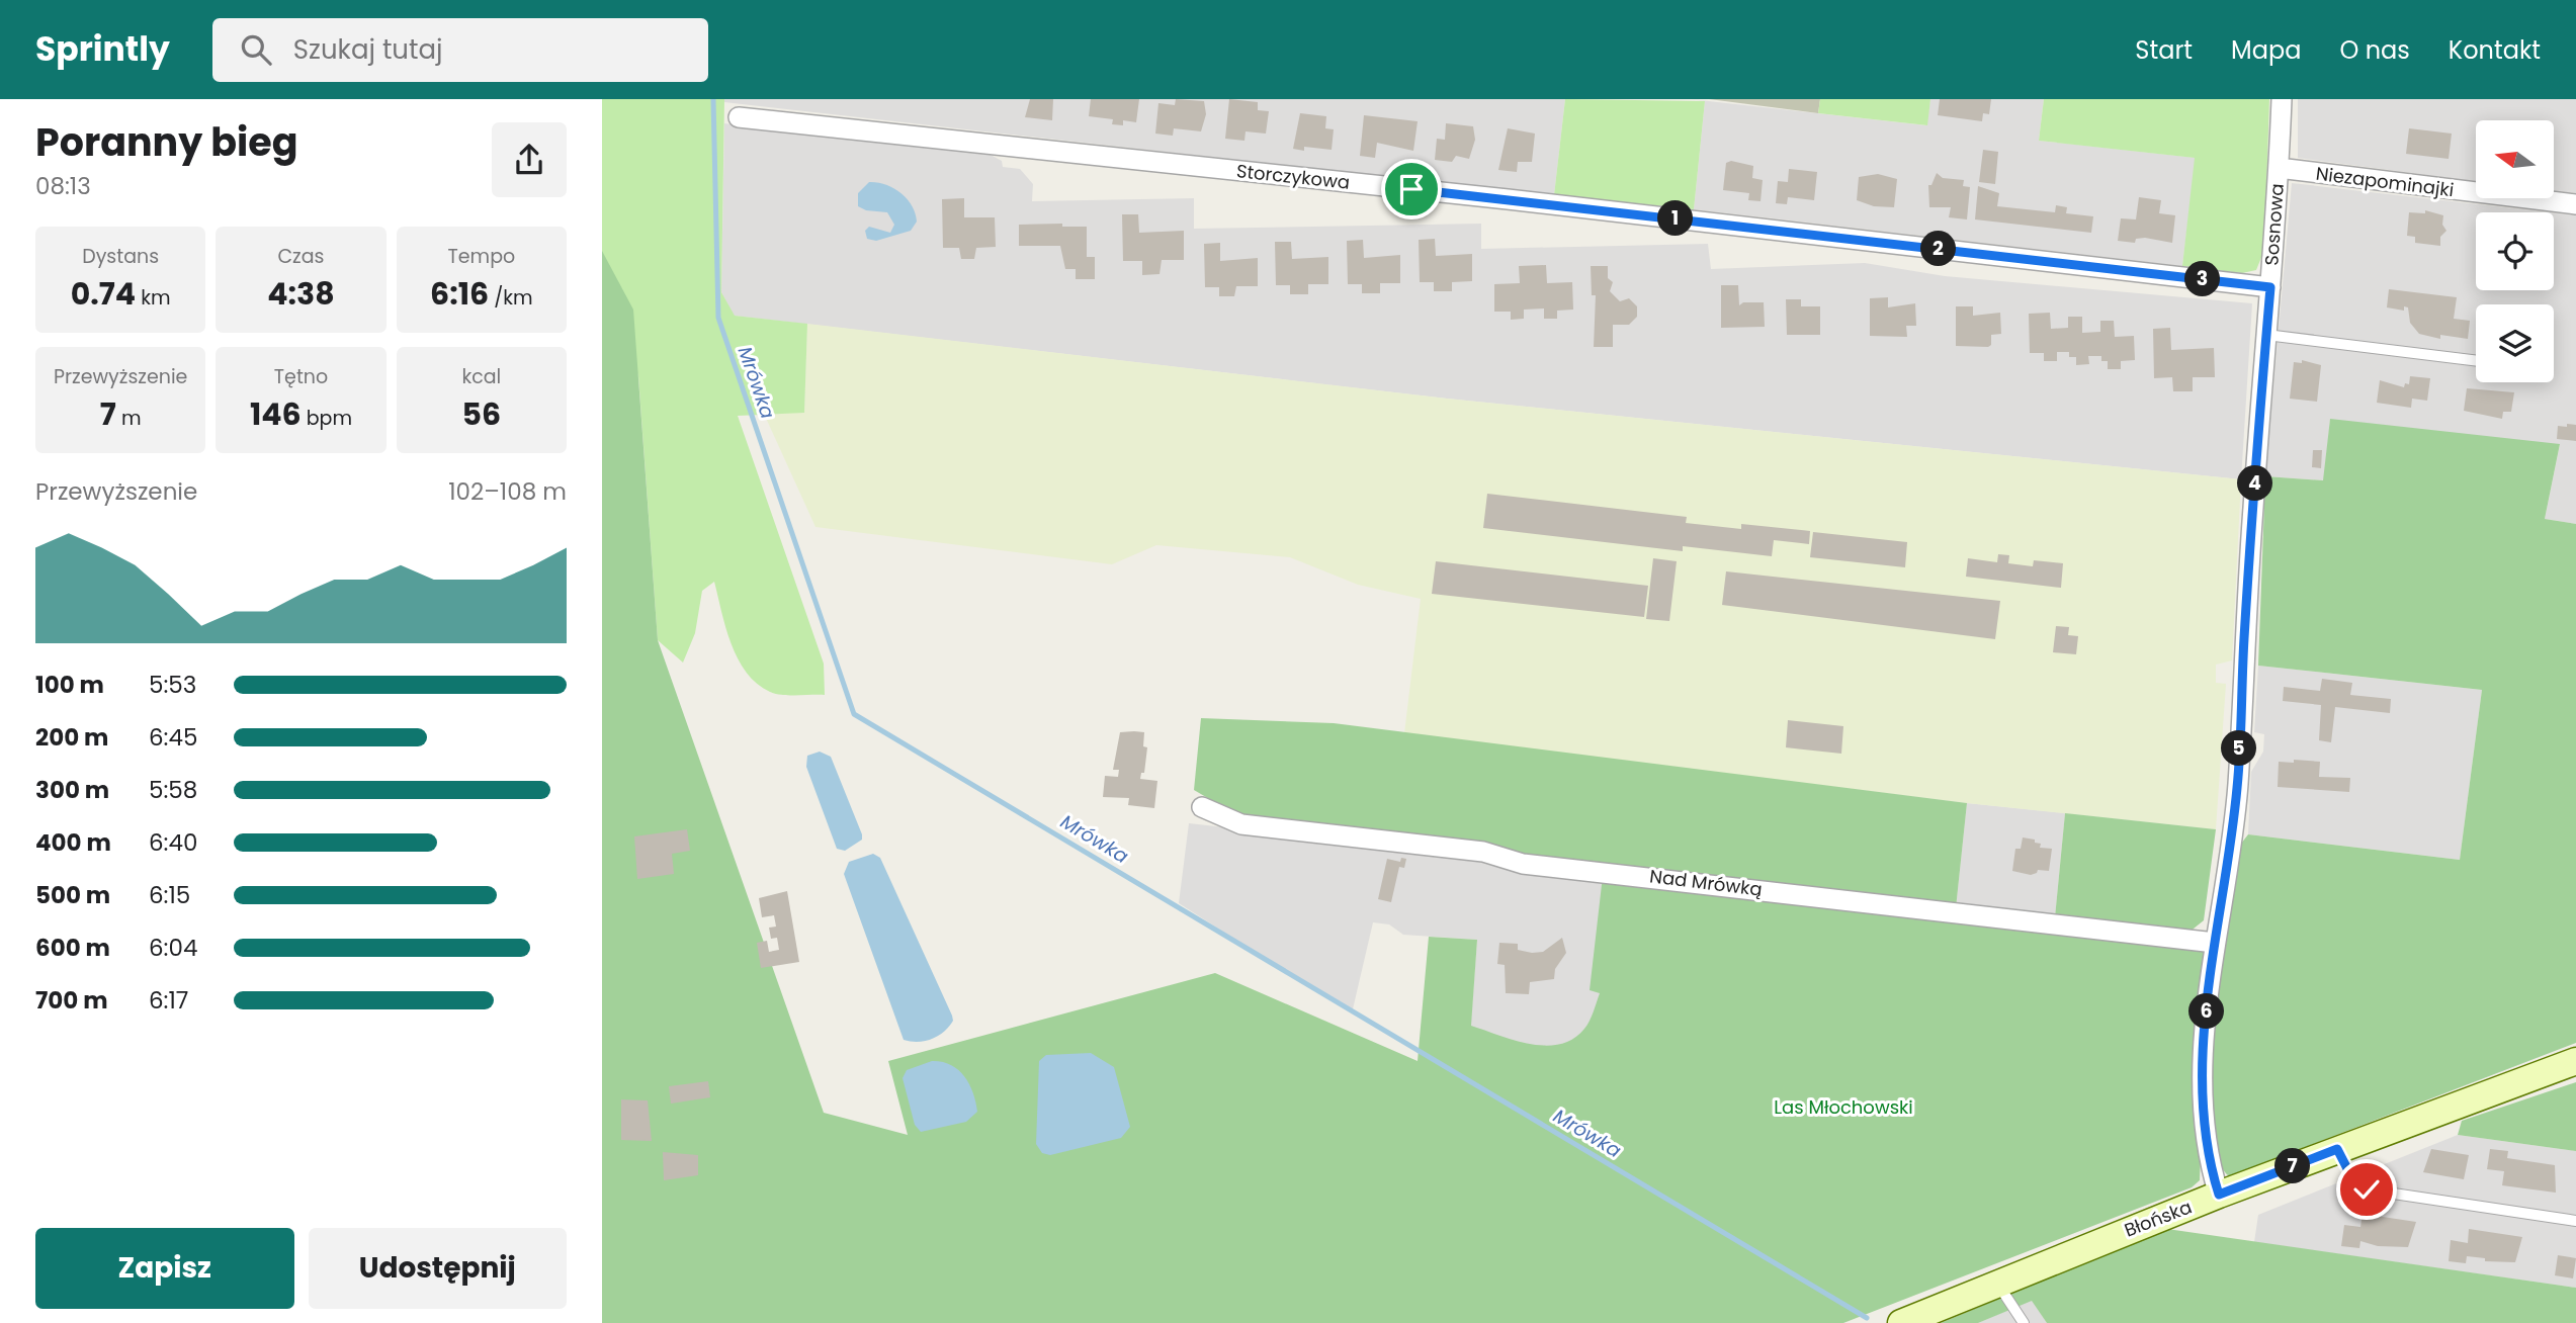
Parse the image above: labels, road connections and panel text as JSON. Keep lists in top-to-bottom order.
{
  "streets": {
    "main road": ["Błońska"],
    "street": [
      "Storczykowa",
      "Niezapominajki",
      "Sosnowa",
      "Nad Mrówką"
    ]
  },
  "crossings": [
    ["Storczykowa", "Sosnowa"],
    ["Niezapominajki", "Sosnowa"],
    ["Sosnowa", "Nad Mrówką"],
    ["Sosnowa", "Błońska"]
  ],
  "water": ["Mrówka"],
  "parks": ["Las Młochowski"],
  "north": "left",
  "page": {
    "header": "Sprintly",
    "search": "Szukaj tutaj",
    "nav": [
      "Start",
      "Mapa",
      "O nas",
      "Kontakt"
    ],
    "heading": ["Poranny bieg", "08:13"],
    "pins": [
      "1",
      "2",
      "3",
      "4",
      "5",
      "6",
      "7"
    ],
    "stats": [
      ["Dystans", "0.74 km"],
      ["Czas", "4:38"],
      ["Tempo", "6:16 /km"],
      ["Przewyższenie", "7 m"],
      ["Tętno", "146 bpm"],
      ["kcal", "56"]
    ],
    "chart": ["Przewyższenie", "102–108 m"],
    "list": [
      {
        "name": "100 m",
        "note": "5:53"
      },
      {
        "name": "200 m",
        "note": "6:45"
      },
      {
        "name": "300 m",
        "note": "5:58"
      },
      {
        "name": "400 m",
        "note": "6:40"
      },
      {
        "name": "500 m",
        "note": "6:15"
      },
      {
        "name": "600 m",
        "note": "6:04"
      },
      {
        "name": "700 m",
        "note": "6:17"
      }
    ],
    "buttons": ["Zapisz", "Udostępnij"]
  }
}
